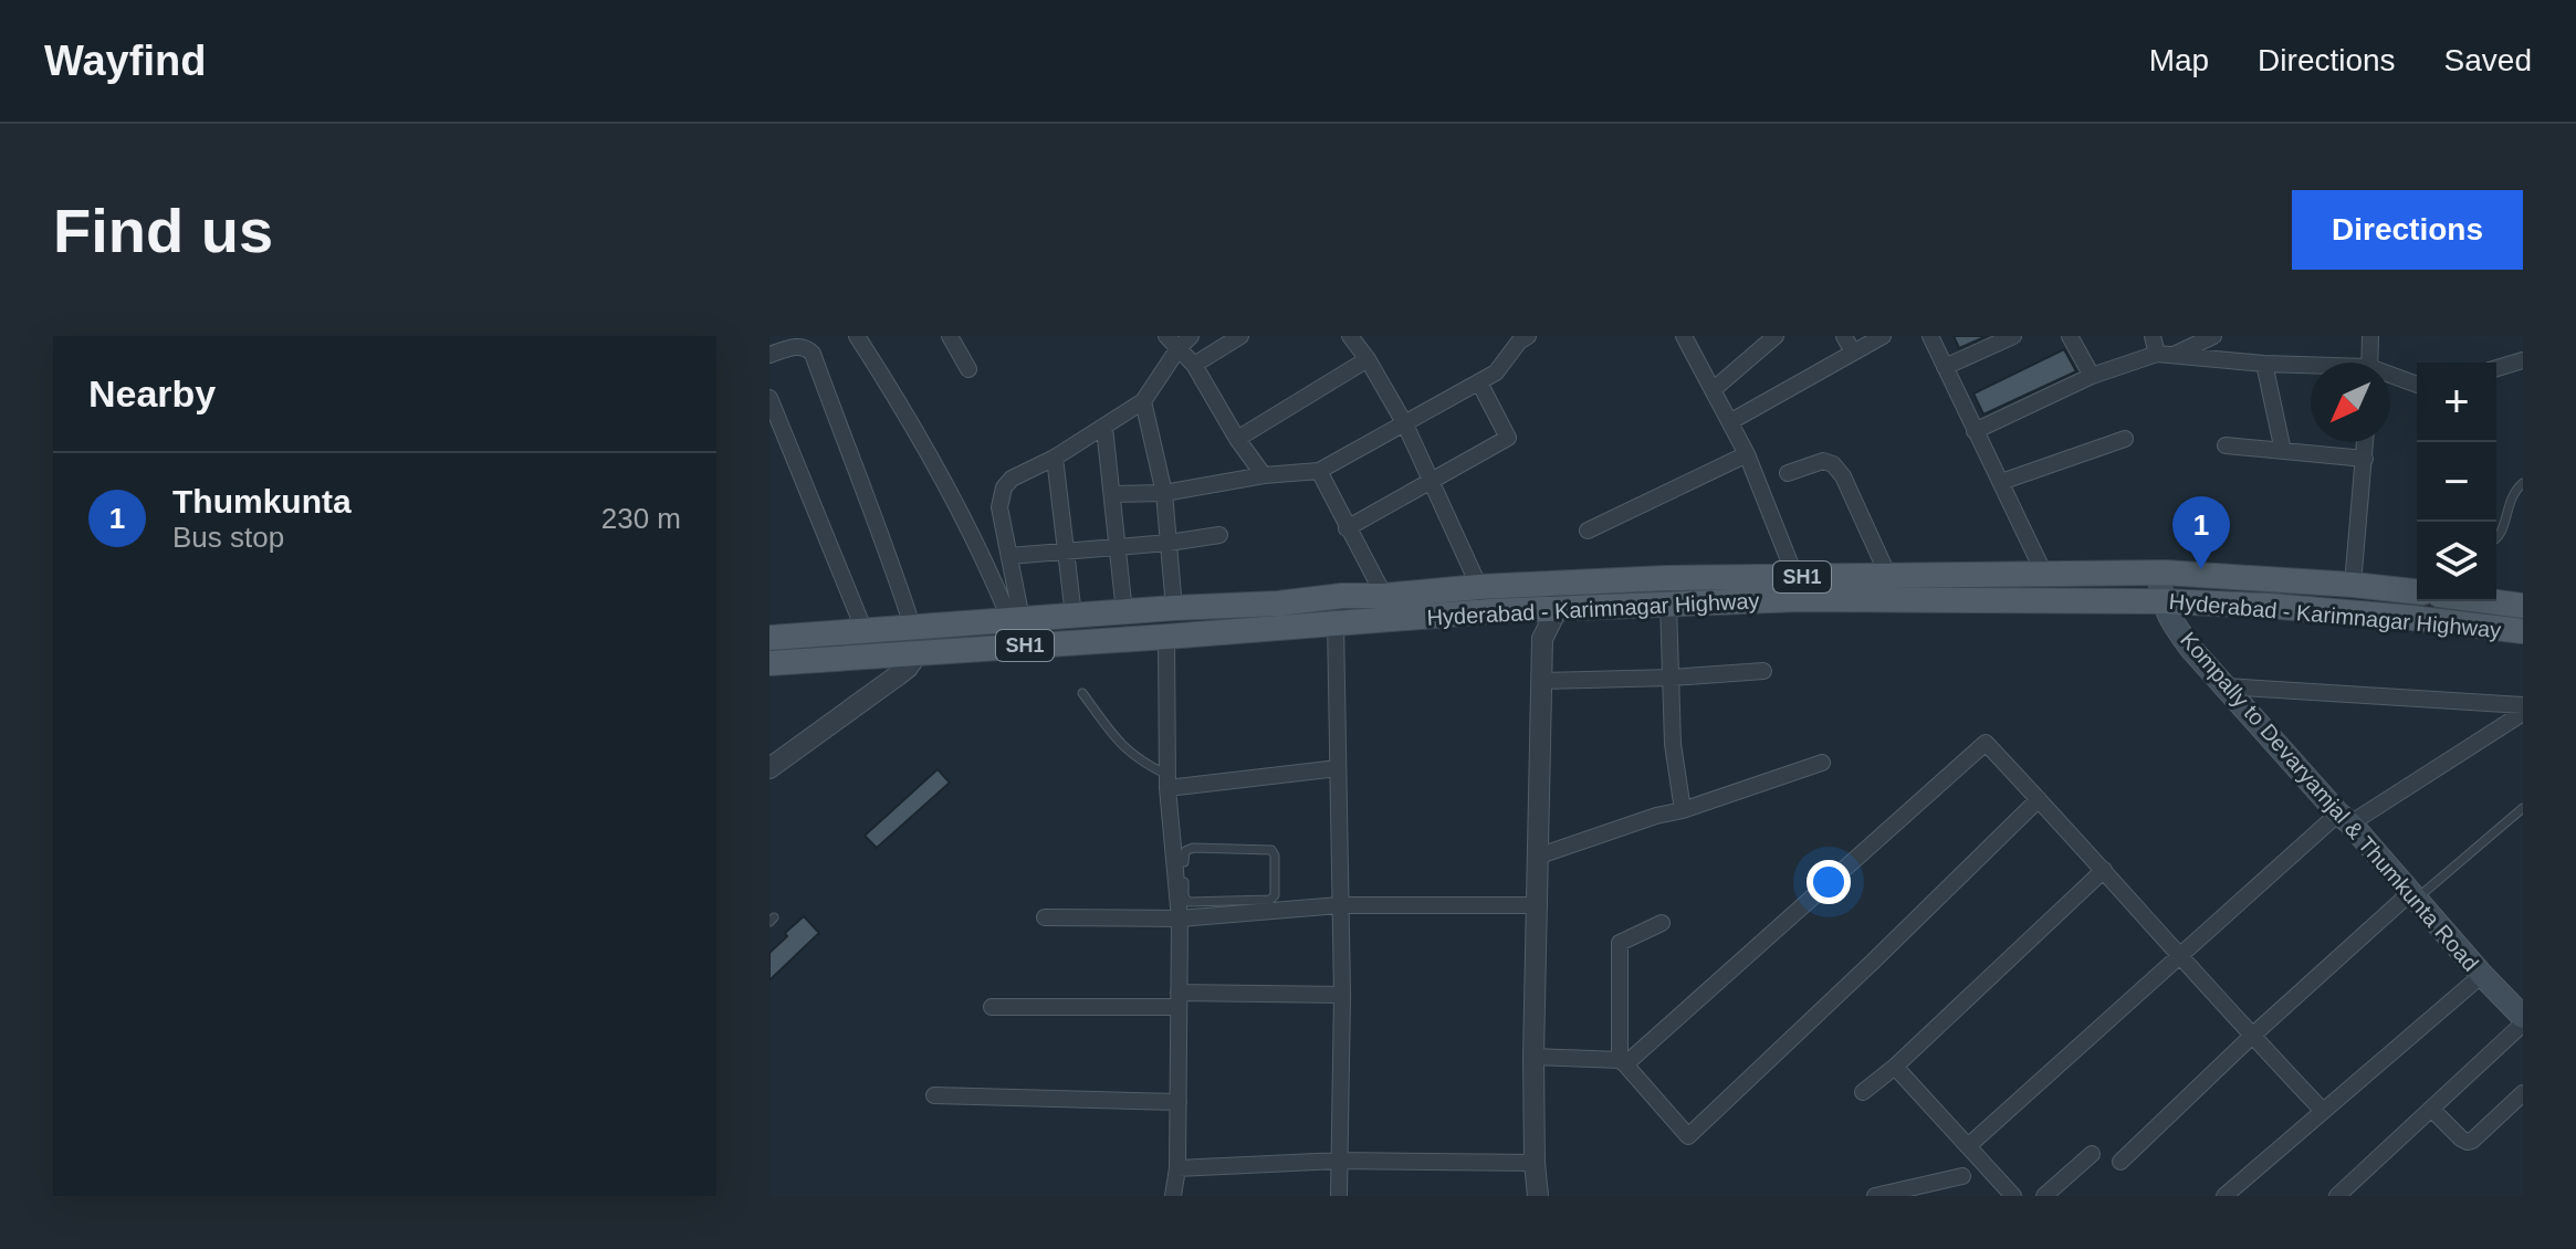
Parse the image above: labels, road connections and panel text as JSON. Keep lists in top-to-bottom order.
{
  "streets": {
    "main road": ["SH1", "Hyderabad - Karimnagar Highway", "Kompally to Devaryamjal & Thumkunta Road"]
  },
  "crossings": [
    ["Hyderabad - Karimnagar Highway", "Kompally to Devaryamjal & Thumkunta Road"]
  ],
  "north": "bottom left",
  "page": {
    "header": "Wayfind",
    "nav": ["Map", "Directions", "Saved"],
    "buttons": "Directions",
    "title": "Find us",
    "heading": "Nearby",
    "map_buttons": ["+", "−"],
    "list": [
      {
        "mark": "1",
        "name": "Thumkunta",
        "note": "Bus stop",
        "value": "230 m"
      }
    ],
    "pins": "1"
  }
}
